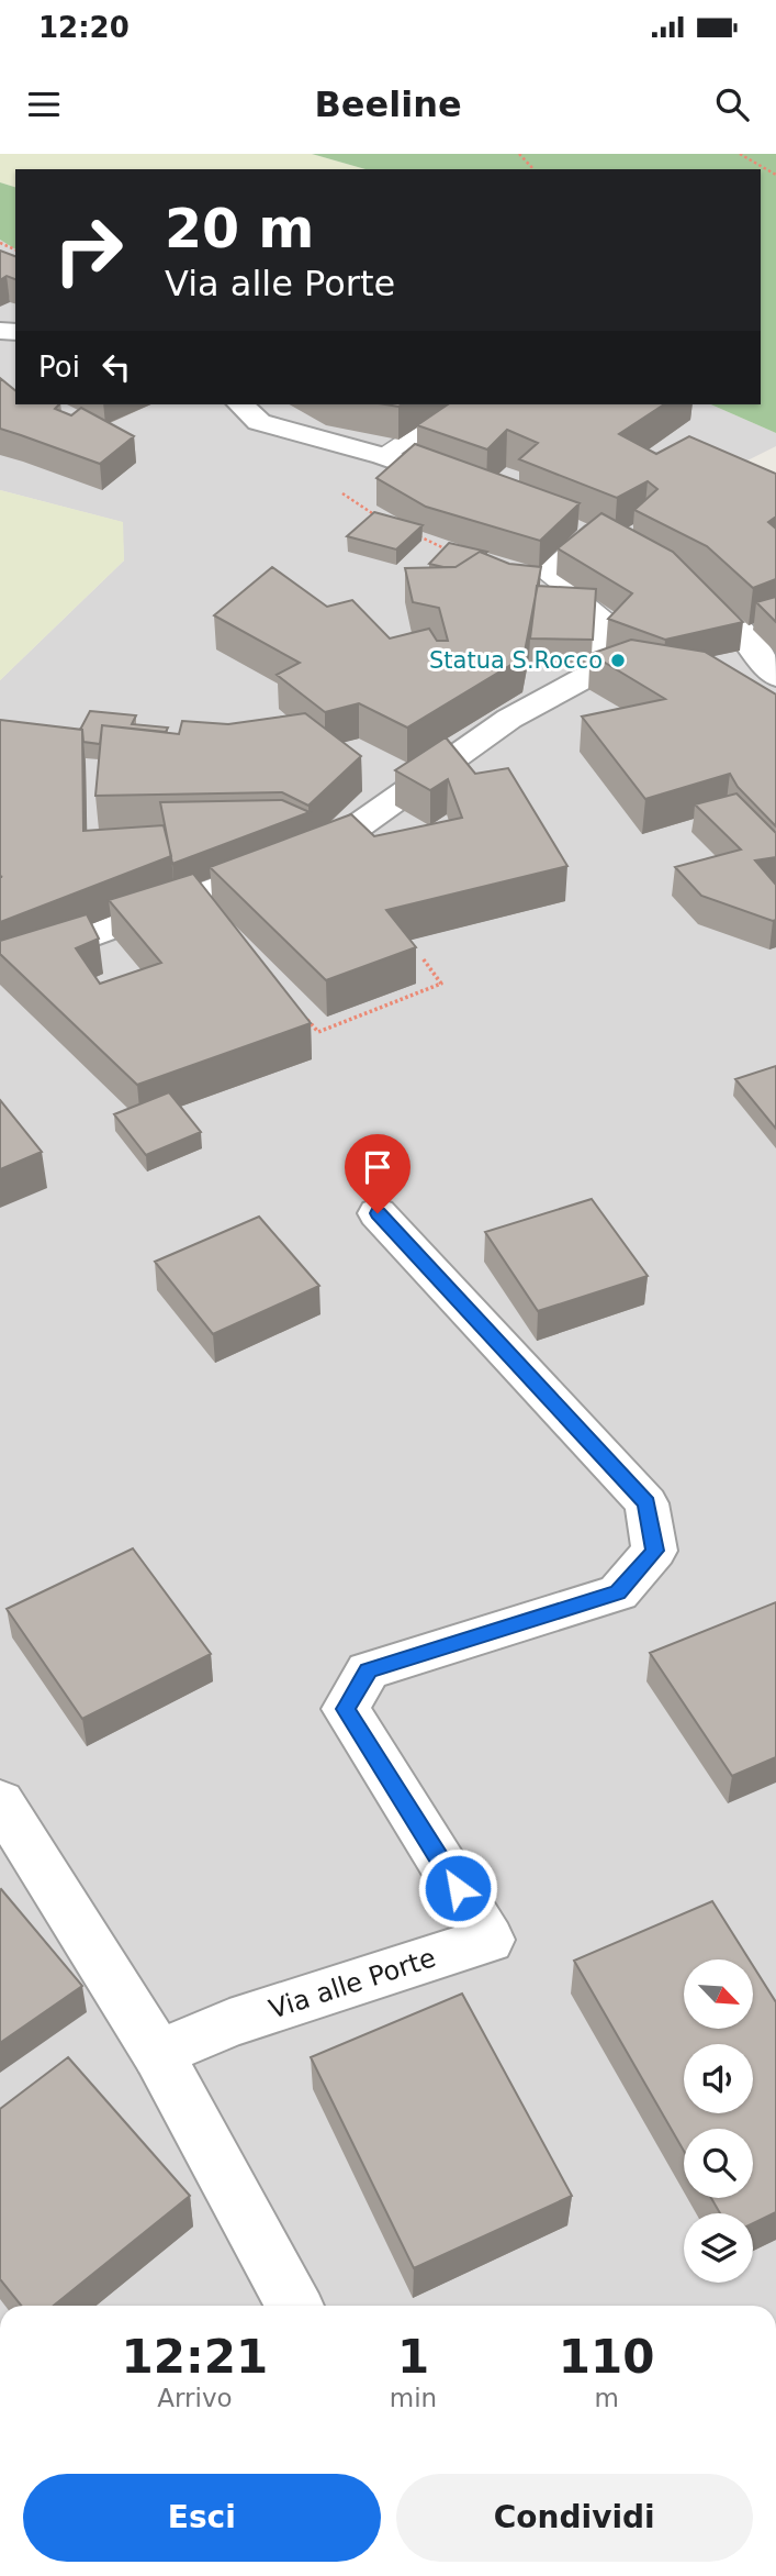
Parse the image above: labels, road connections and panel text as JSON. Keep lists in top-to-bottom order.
{
  "streets": {
    "street": ["Via alle Porte"]
  },
  "places": ["Statua S.Rocco"],
  "north": "bottom right",
  "page": {
    "status": "12:20",
    "header": "Beeline",
    "turn": ["20 m", "Via alle Porte"],
    "then": "Poi",
    "eta": [
      "12:21",
      "Arrivo",
      "1",
      "min",
      "110",
      "m"
    ],
    "buttons": ["Esci", "Condividi"]
  }
}
